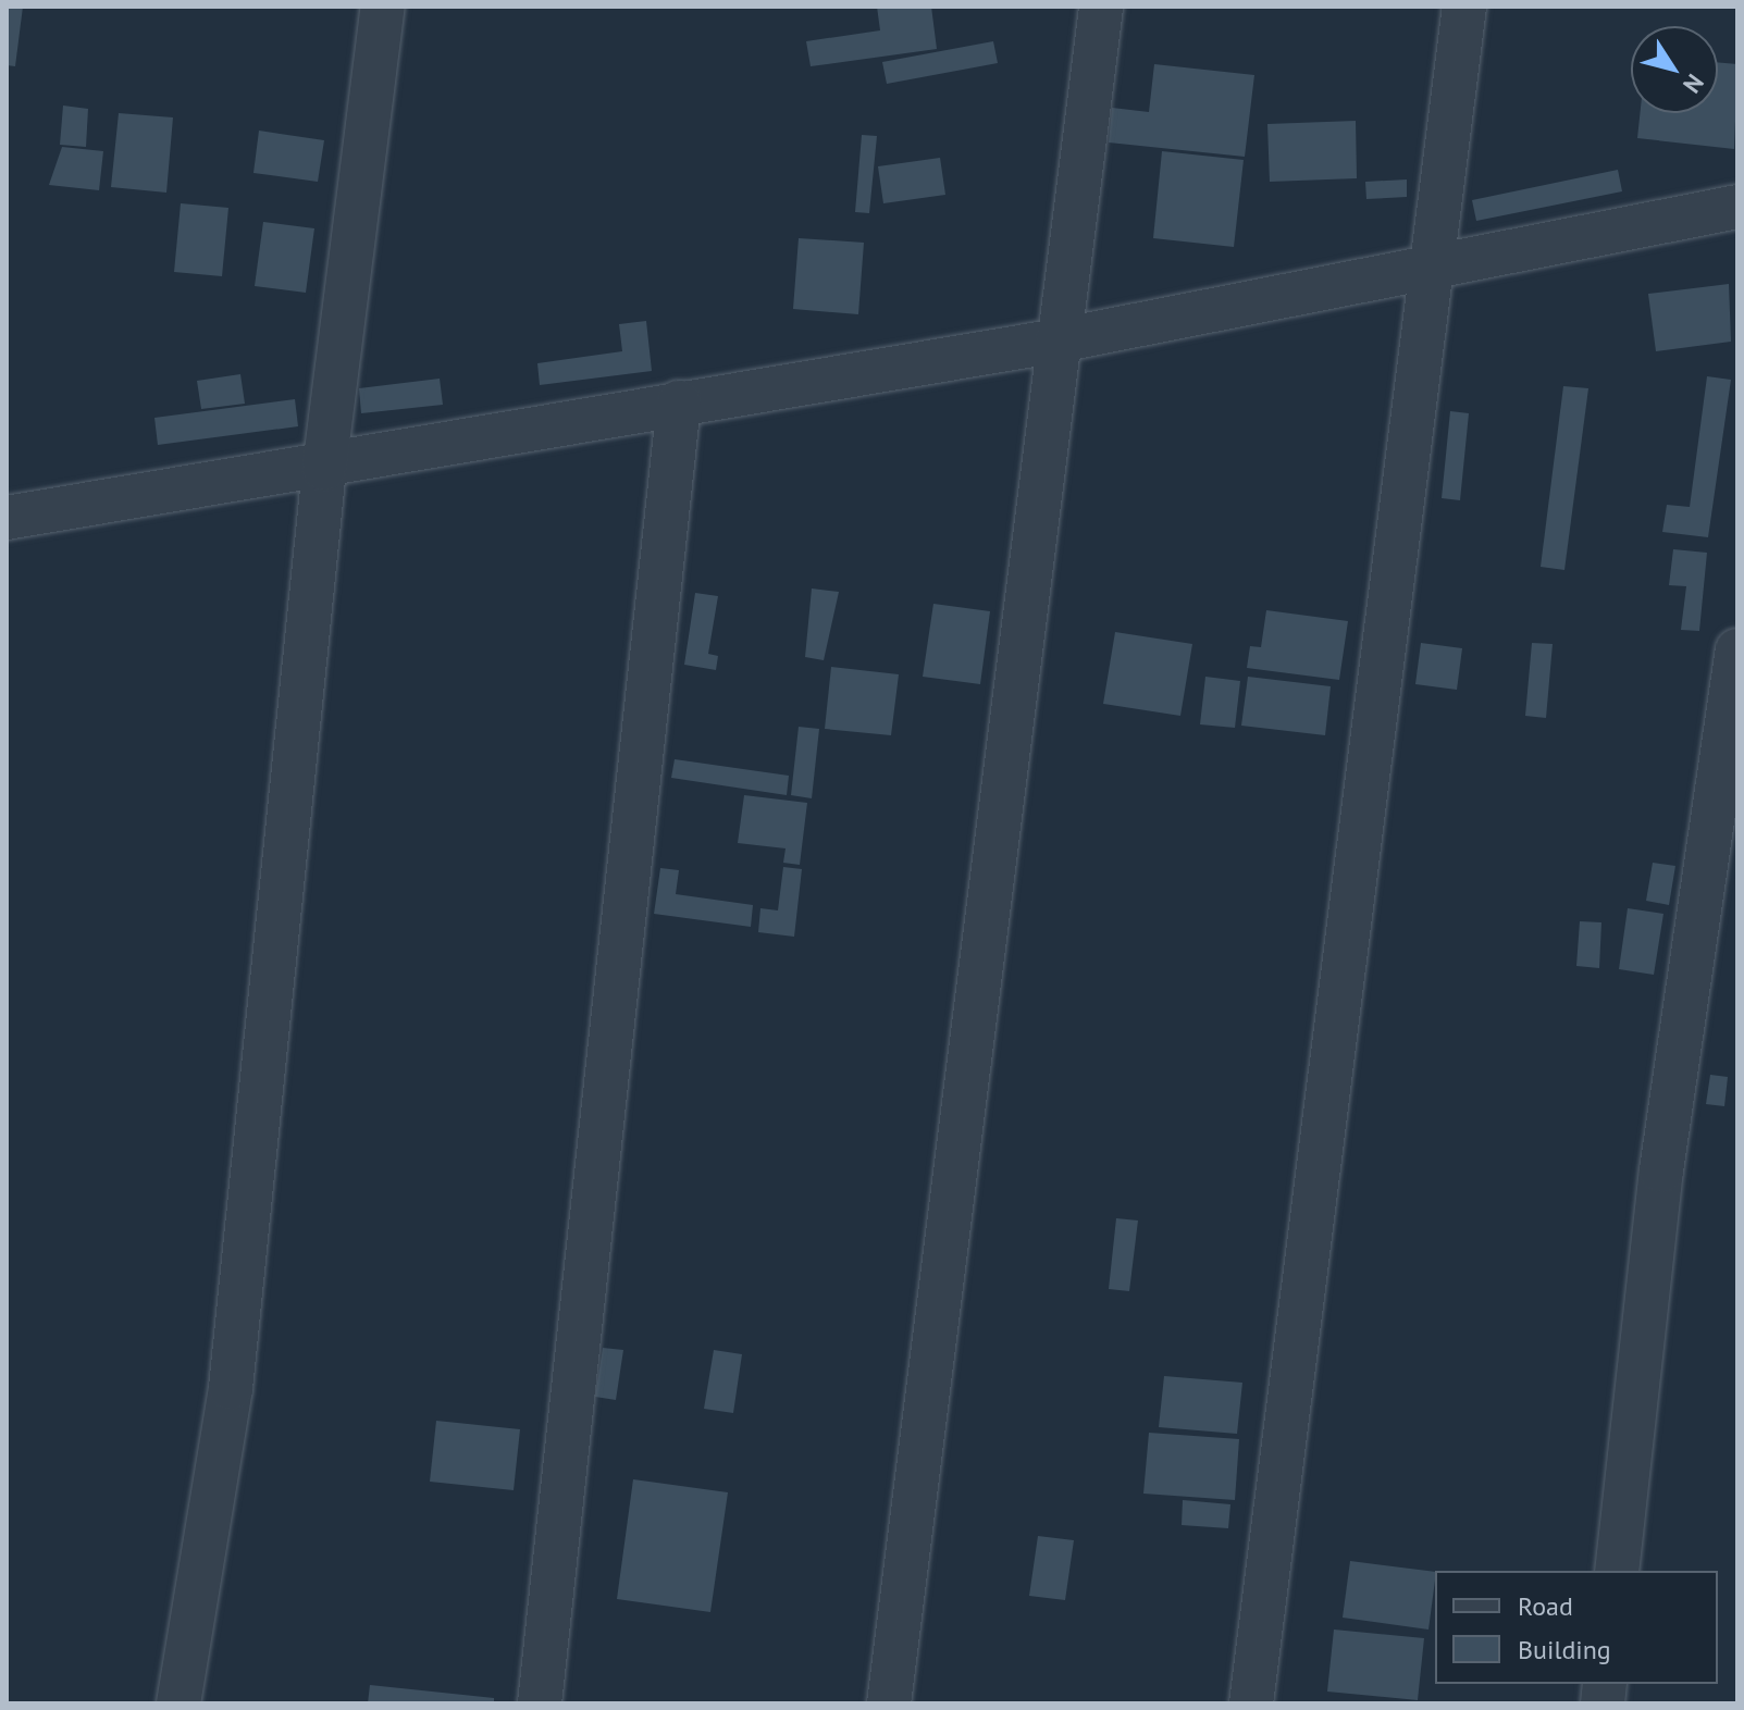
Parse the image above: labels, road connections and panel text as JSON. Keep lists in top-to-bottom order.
{
  "legend": ["Road", "Building"],
  "north": "bottom right"
}
